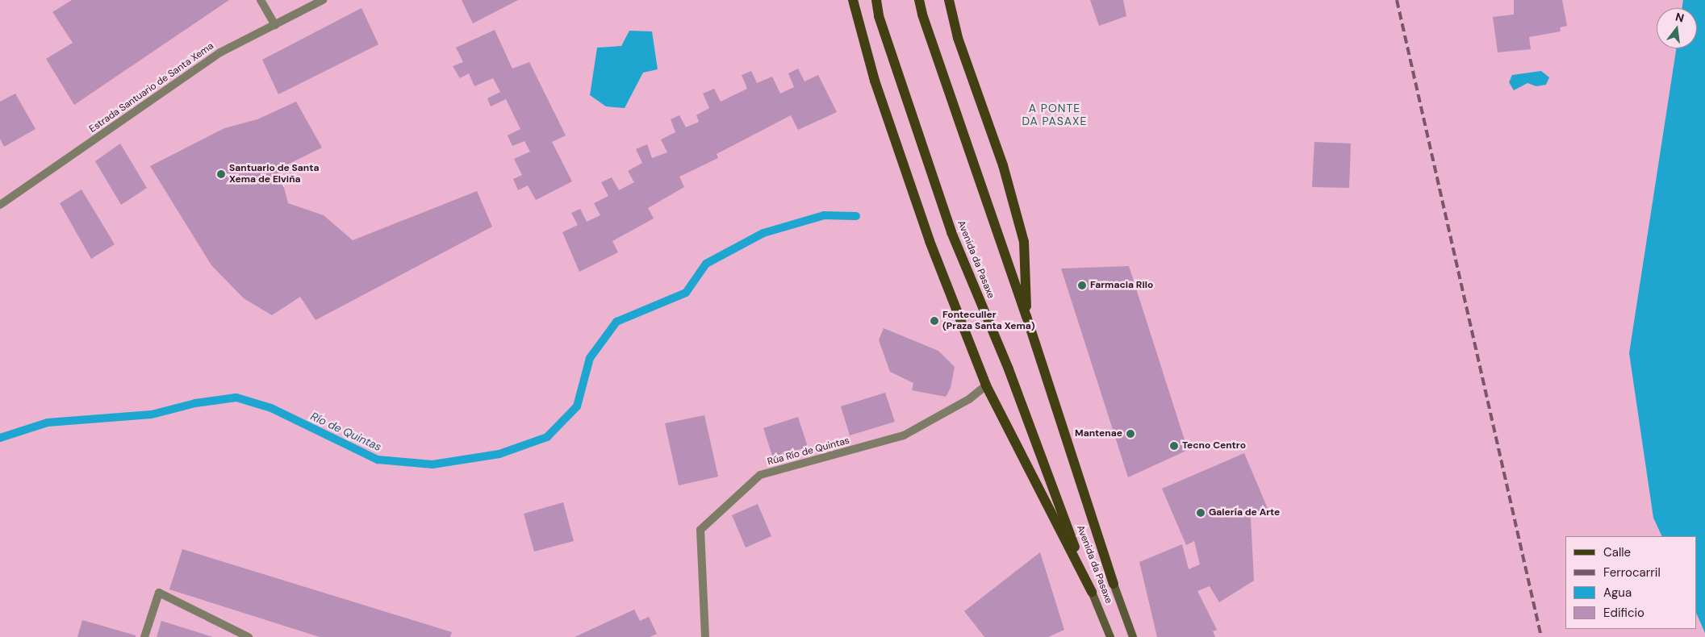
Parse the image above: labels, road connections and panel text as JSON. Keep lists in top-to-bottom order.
{
  "streets": {
    "main road": ["Avenida da Pasaxe"],
    "street": ["Estrada Santuario de Santa Xema", "Rúa Río de Quintas"]
  },
  "districts": ["A PONTE DA PASAXE"],
  "water": ["Río de Quintas"],
  "places": [
    "Santuario de Santa Xema de Elviña",
    "Farmacia Rilo",
    "Fonteculler (Praza Santa Xema)",
    "Mantenae",
    "Tecno Centro",
    "Galería de Arte"
  ],
  "legend": [
    "Calle",
    "Ferrocarril",
    "Agua",
    "Edificio"
  ],
  "north": "top"
}
